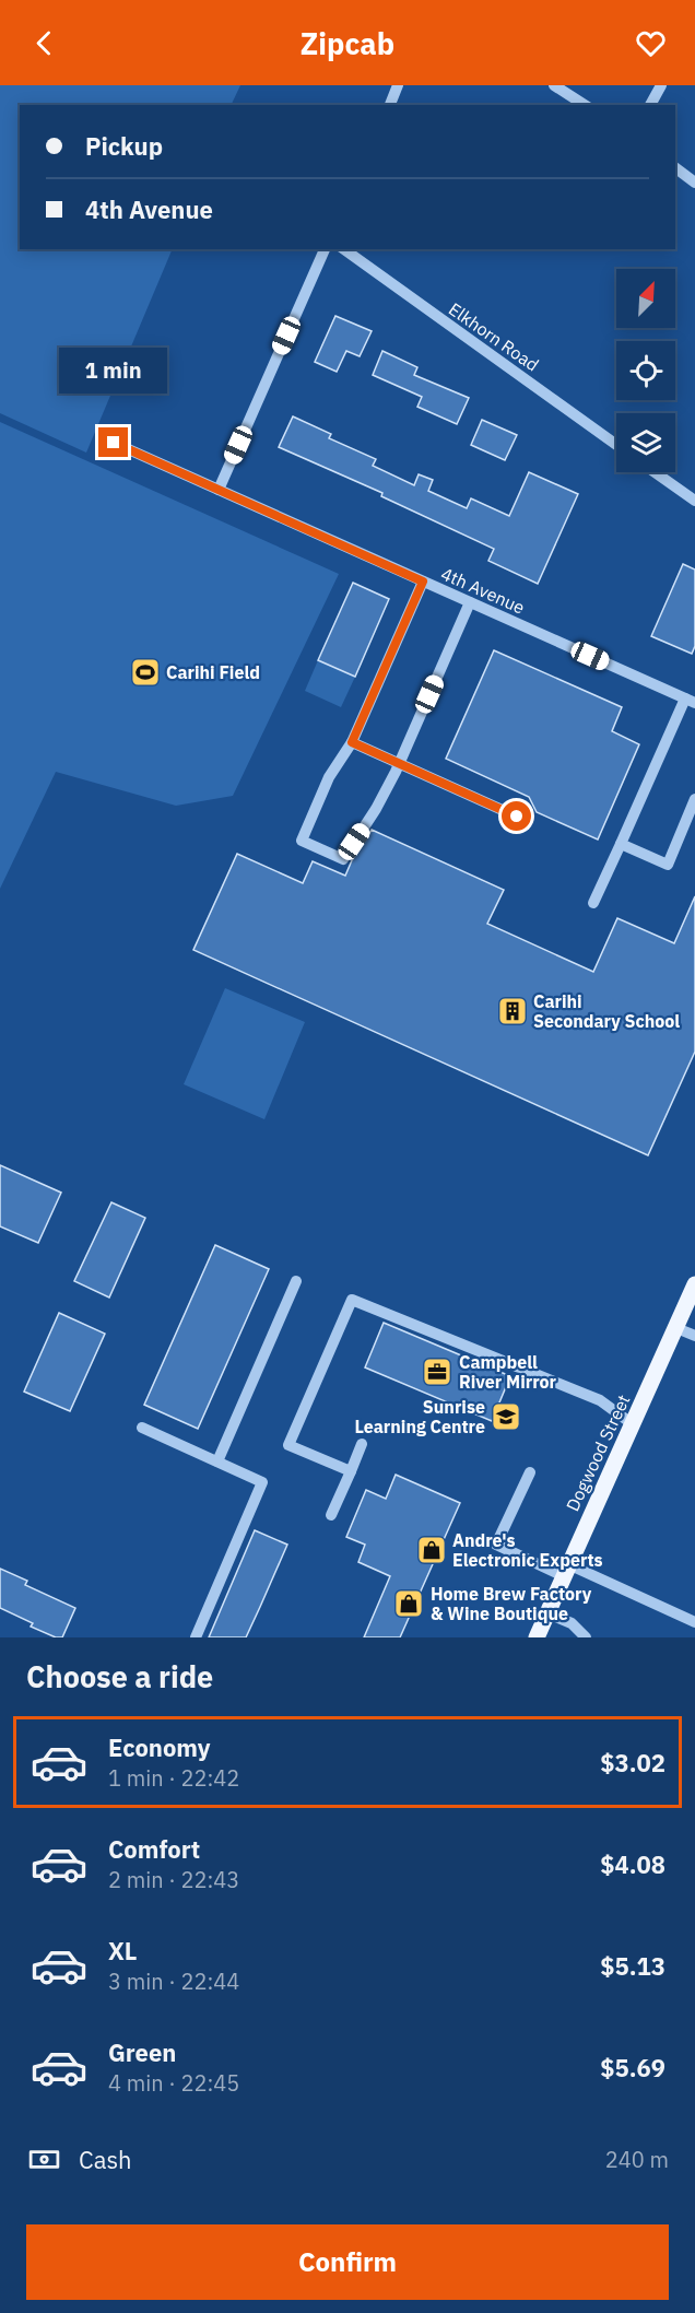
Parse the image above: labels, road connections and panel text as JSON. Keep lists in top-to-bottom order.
{
  "streets": {
    "main road": ["Dogwood Street"],
    "street": ["Elkhorn Road", "4th Avenue"]
  },
  "places": {
    "sports": ["Carihi Field"],
    "building": ["Carihi Secondary School"],
    "office": ["Campbell River Mirror"],
    "school or university": ["Sunrise Learning Centre"],
    "shop": ["Andre's Electronic Experts", "Home Brew Factory & Wine Boutique"]
  },
  "north": "top right",
  "page": {
    "header": "Zipcab",
    "banner": ["Pickup", "4th Avenue"],
    "bubble": "1 min",
    "heading": "Choose a ride",
    "list": [
      {
        "name": "Economy",
        "note": "1 min · 22:42",
        "value": "$3.02"
      },
      {
        "name": "Comfort",
        "note": "2 min · 22:43",
        "value": "$4.08"
      },
      {
        "name": "XL",
        "note": "3 min · 22:44",
        "value": "$5.13"
      },
      {
        "name": "Green",
        "note": "4 min · 22:45",
        "value": "$5.69"
      }
    ],
    "pay": ["Cash", "240 m"],
    "buttons": "Confirm"
  }
}
